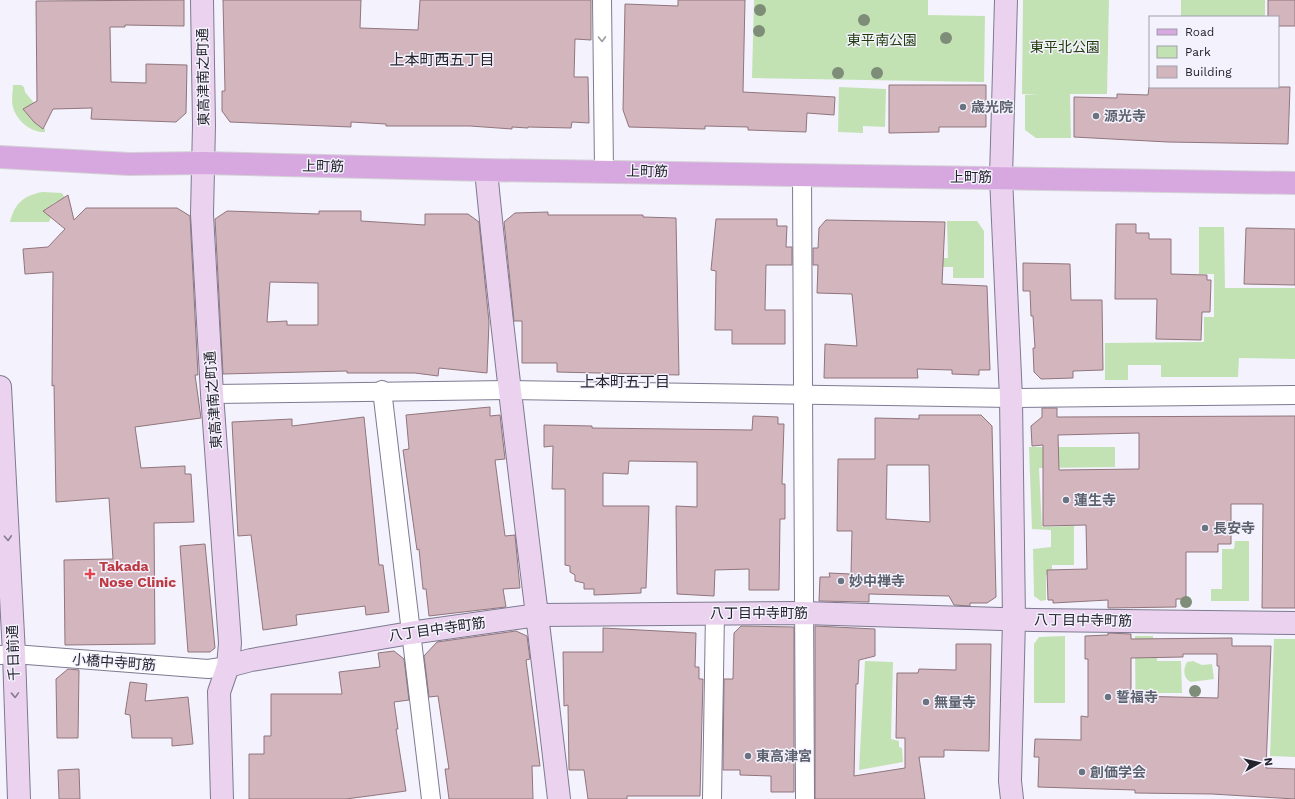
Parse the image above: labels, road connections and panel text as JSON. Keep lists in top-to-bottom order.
{
  "streets": {
    "main road": ["上町筋"],
    "street": [
      "東高津南之町通",
      "八丁目中寺町筋",
      "千日前通",
      "小橋中寺町筋"
    ]
  },
  "crossings": [
    ["東高津南之町通", "上町筋"],
    ["東高津南之町通", "八丁目中寺町筋"],
    ["東高津南之町通", "小橋中寺町筋"],
    ["八丁目中寺町筋", "小橋中寺町筋"],
    ["千日前通", "小橋中寺町筋"]
  ],
  "one_way": ["千日前通"],
  "districts": ["上本町西五丁目", "上本町五丁目"],
  "parks": ["東平南公園", "東平北公園"],
  "places": {
    "other": [
      "歳光院",
      "源光寺",
      "蓮生寺",
      "長安寺",
      "妙中禅寺",
      "誓福寺",
      "無量寺",
      "東高津宮",
      "創価学会"
    ],
    "health": ["Takada Nose Clinic"]
  },
  "legend": ["Road", "Park", "Building"],
  "north": "right"
}
